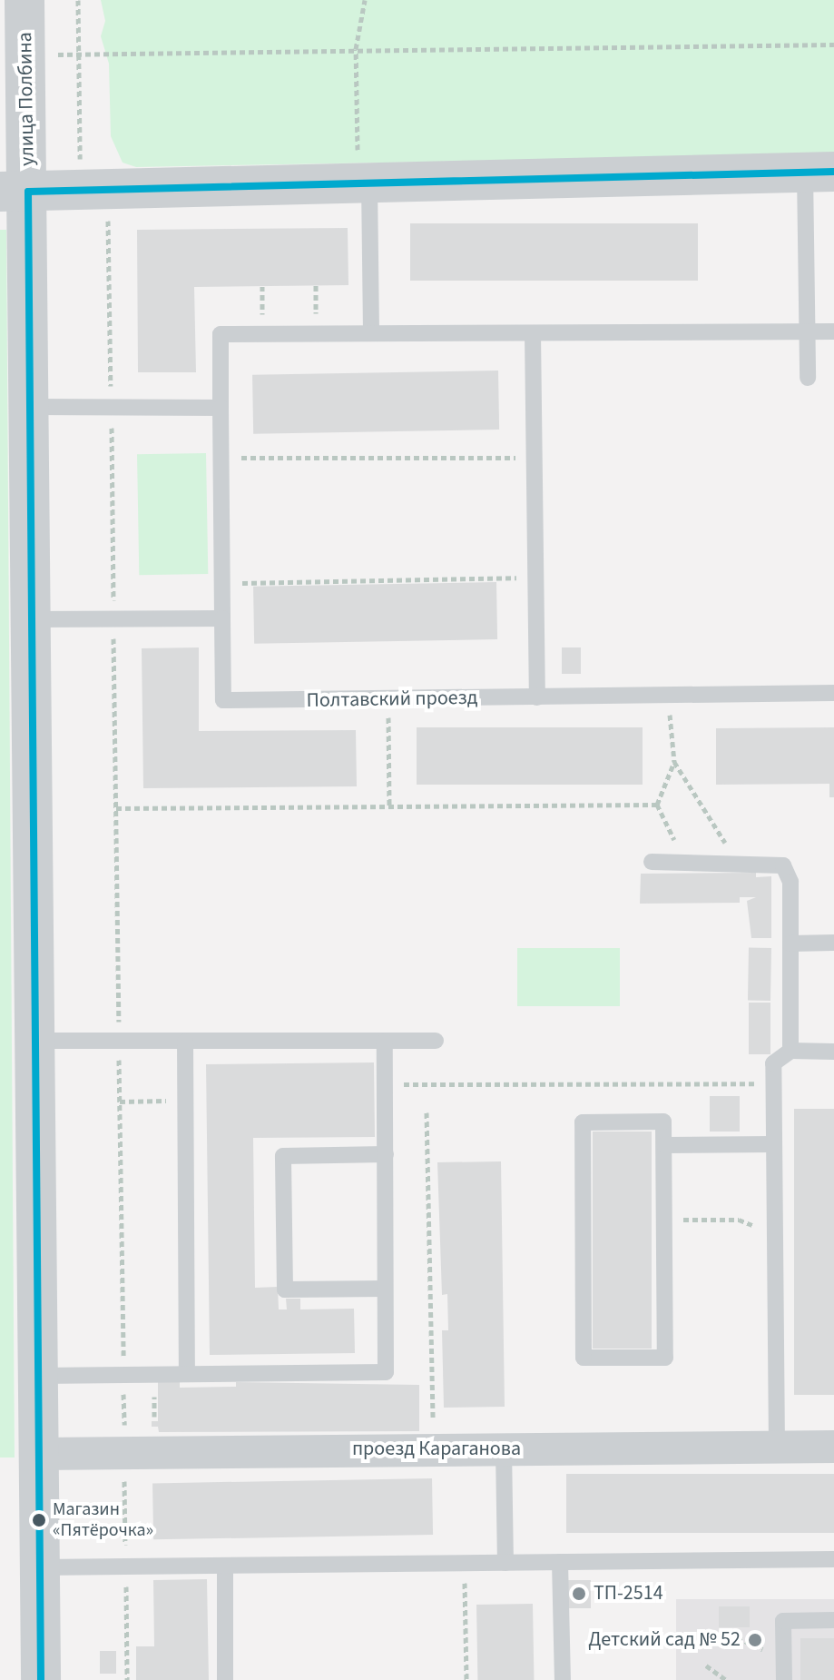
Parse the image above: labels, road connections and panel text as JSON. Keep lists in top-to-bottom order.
{
  "streets": {
    "street": ["улица Полбина", "проезд Караганова"],
    "lane": ["Полтавский проезд"]
  },
  "crossings": [
    ["улица Полбина", "проезд Караганова"]
  ],
  "places": ["Магазин «Пятёрочка»", "ТП-2514", "Детский сад № 52"]
}
